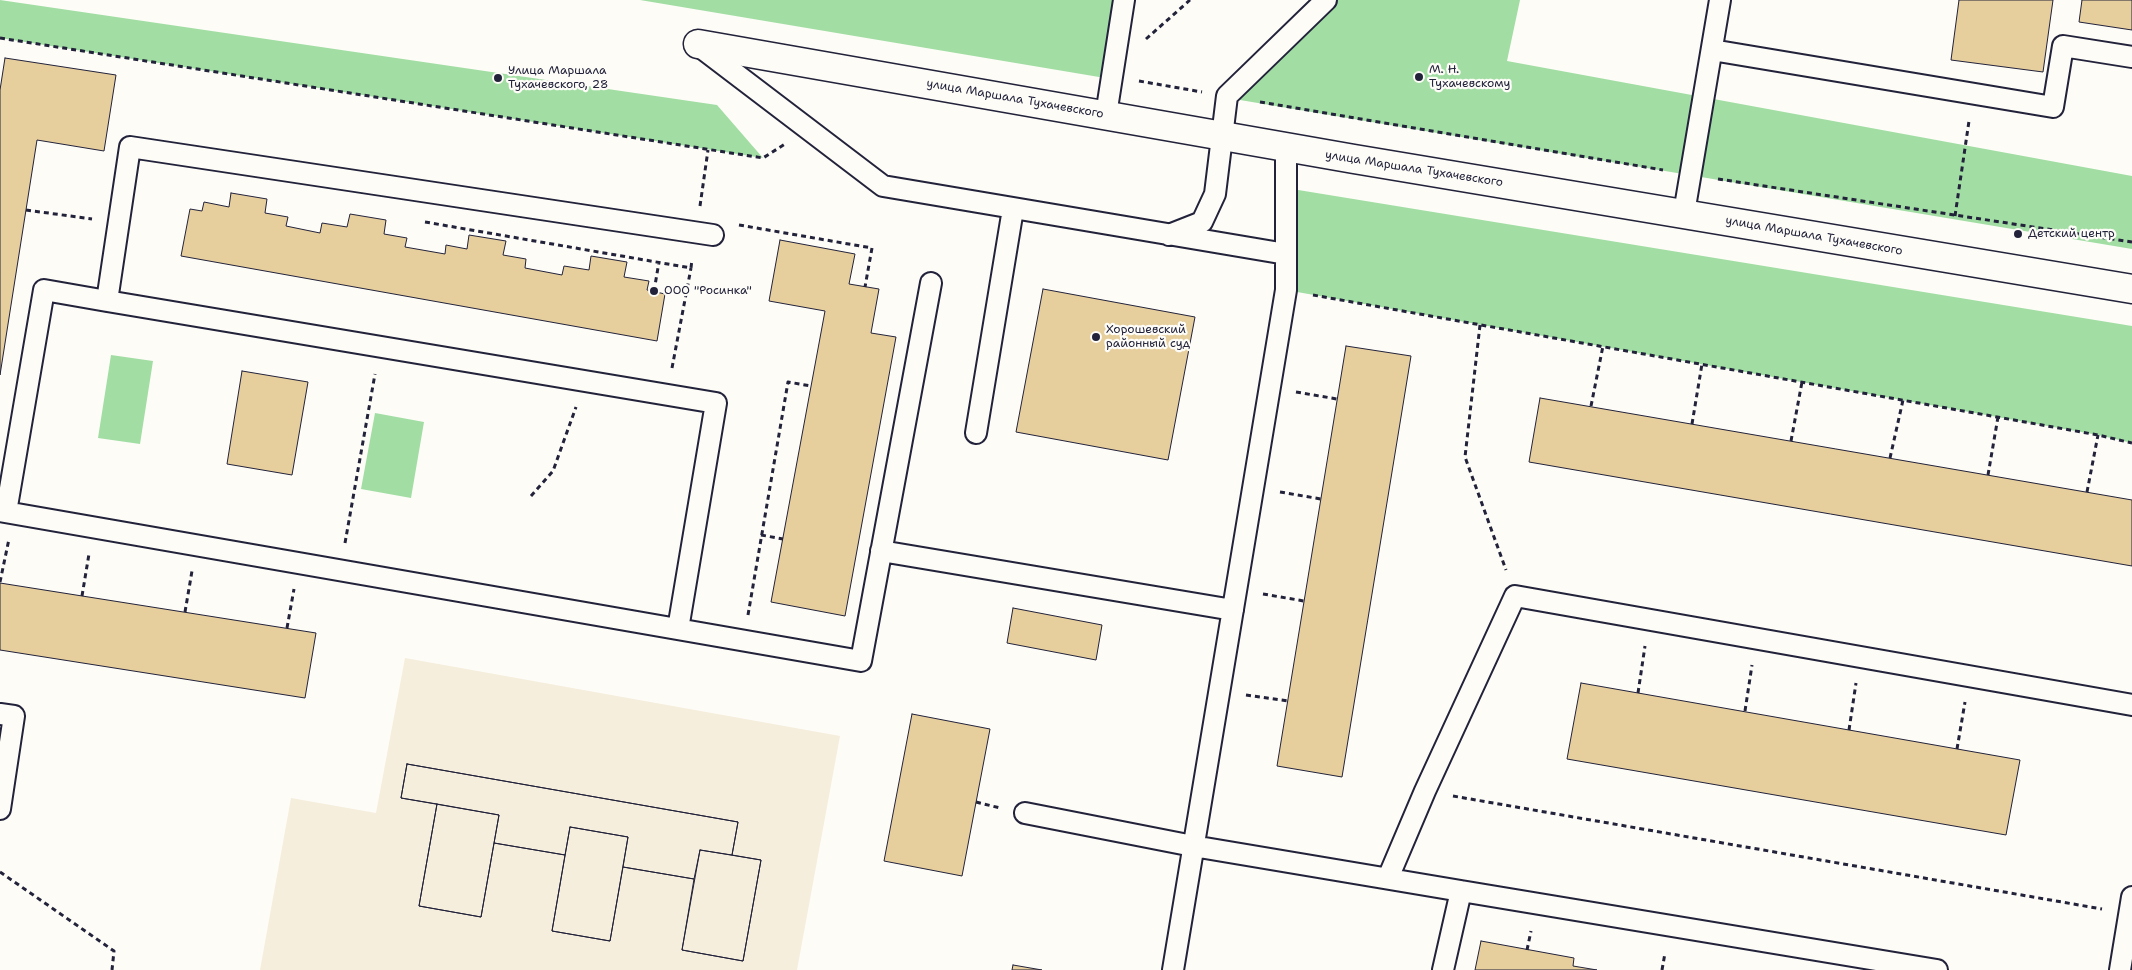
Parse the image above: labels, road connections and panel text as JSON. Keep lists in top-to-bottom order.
{
  "streets": {
    "street": ["улица Маршала Тухачевского"]
  },
  "places": [
    "М. Н. Тухачевскому",
    "Улица Маршала Тухачевского, 28",
    "Детский центр",
    "ООО \"Росинка\"",
    "Хорошевский районный суд"
  ]
}
